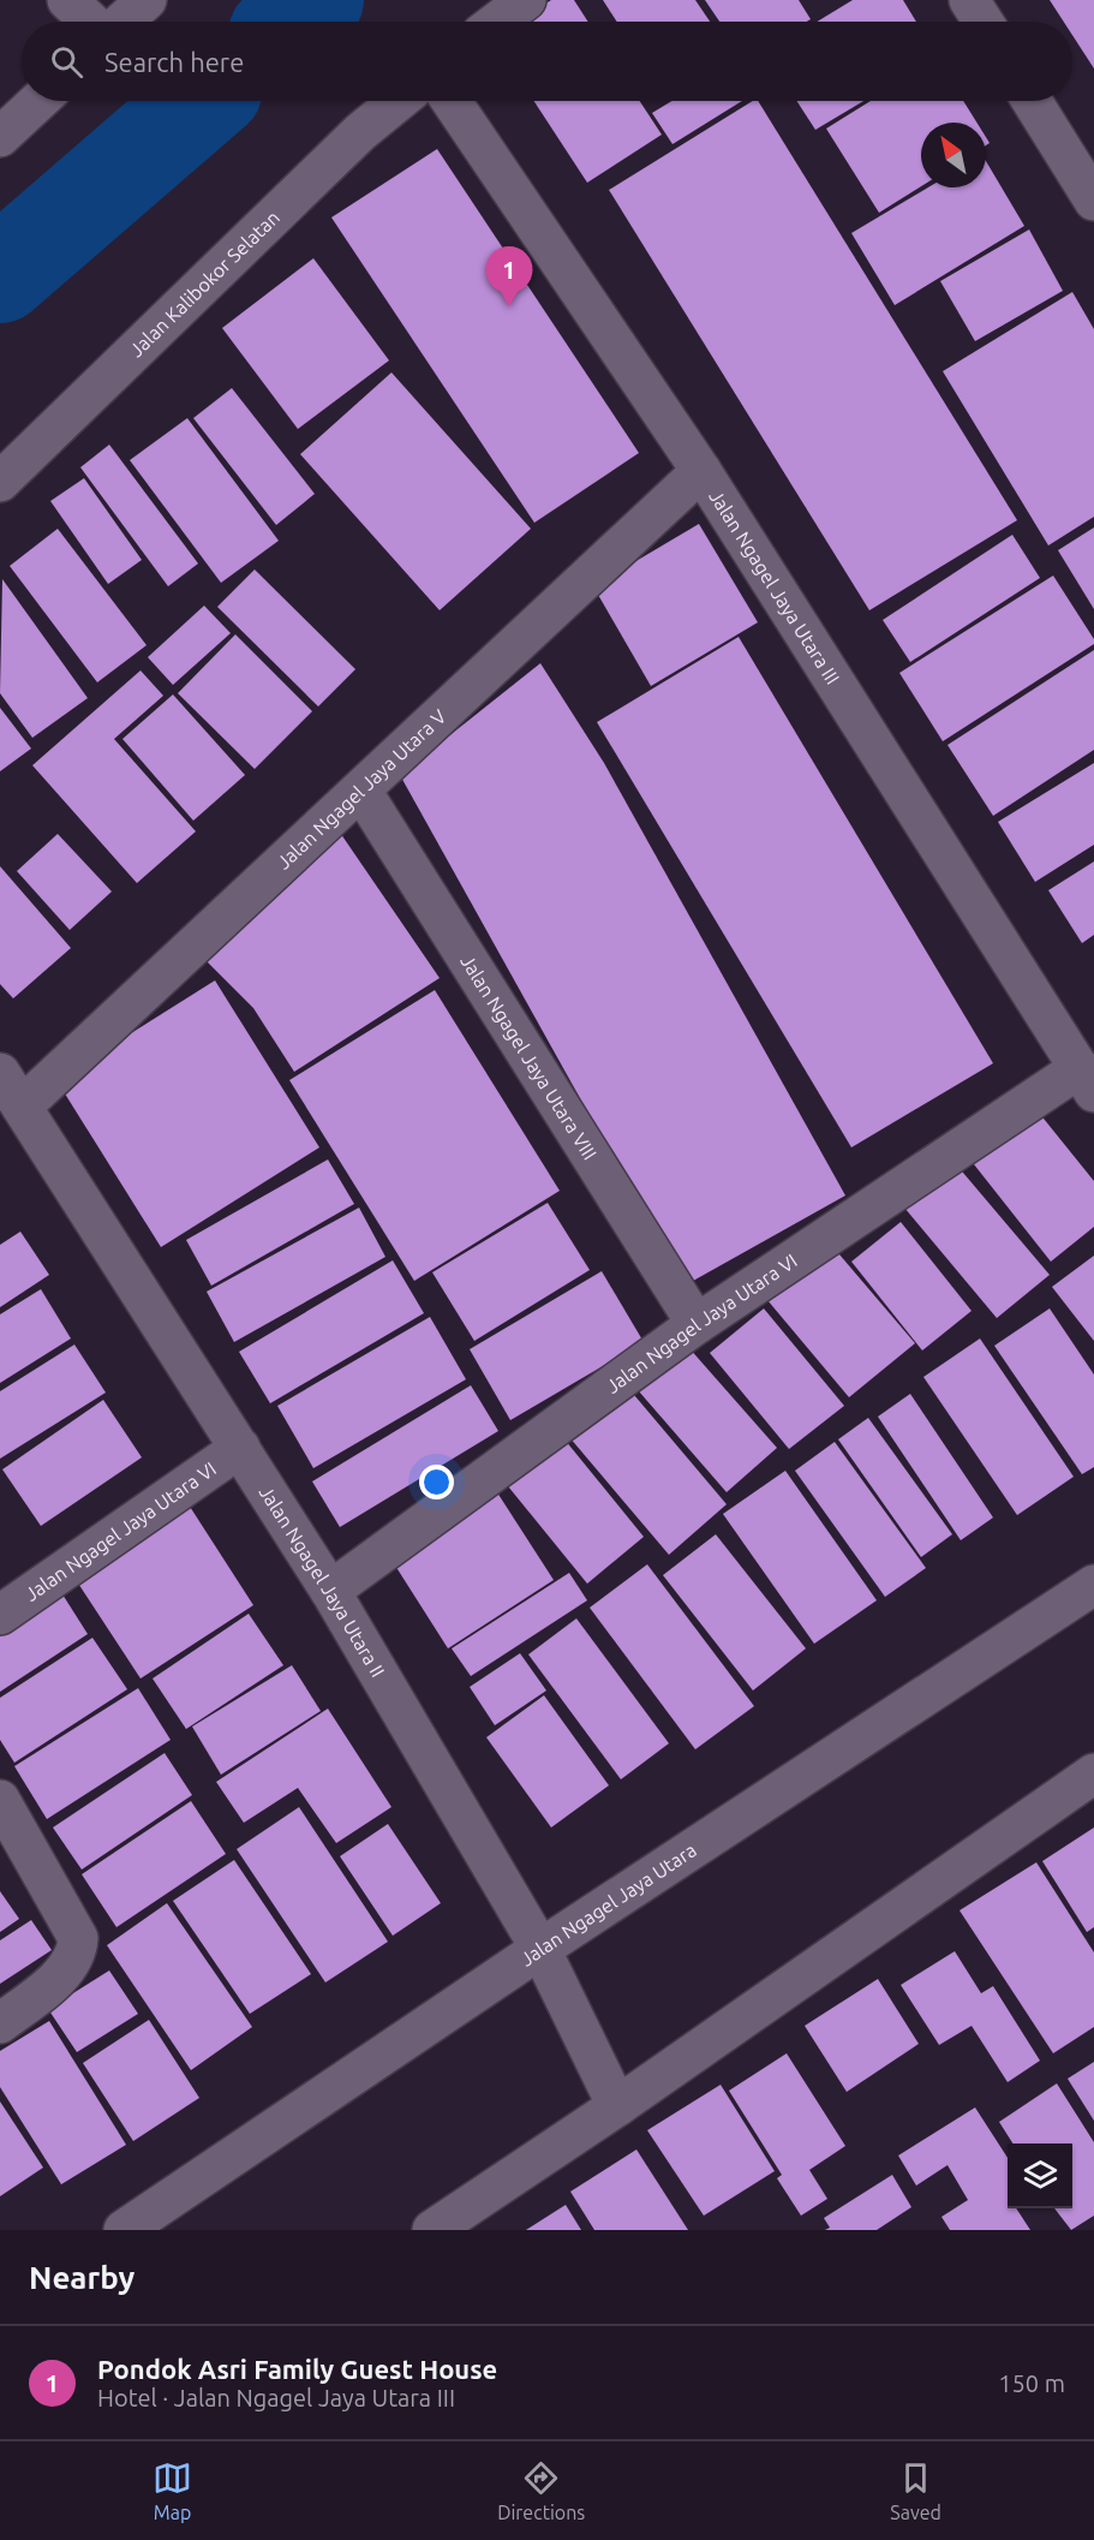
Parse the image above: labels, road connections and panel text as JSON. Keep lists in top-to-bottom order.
{
  "streets": {
    "street": [
      "Jalan Kalibokor Selatan",
      "Jalan Ngagel Jaya Utara III",
      "Jalan Ngagel Jaya Utara V",
      "Jalan Ngagel Jaya Utara VIII",
      "Jalan Ngagel Jaya Utara VI",
      "Jalan Ngagel Jaya Utara II",
      "Jalan Ngagel Jaya Utara"
    ]
  },
  "crossings": [
    ["Jalan Ngagel Jaya Utara III", "Jalan Ngagel Jaya Utara V"],
    ["Jalan Ngagel Jaya Utara III", "Jalan Ngagel Jaya Utara VI"],
    ["Jalan Ngagel Jaya Utara V", "Jalan Ngagel Jaya Utara VIII"],
    ["Jalan Ngagel Jaya Utara V", "Jalan Ngagel Jaya Utara II"],
    ["Jalan Ngagel Jaya Utara VIII", "Jalan Ngagel Jaya Utara VI"],
    ["Jalan Ngagel Jaya Utara VI", "Jalan Ngagel Jaya Utara II"],
    ["Jalan Ngagel Jaya Utara II", "Jalan Ngagel Jaya Utara"]
  ],
  "north": "top left",
  "page": {
    "search": "Search here",
    "pins": "1",
    "heading": "Nearby",
    "list": [
      {
        "mark": "1",
        "name": "Pondok Asri Family Guest House",
        "note": "Hotel · Jalan Ngagel Jaya Utara III",
        "value": "150 m"
      }
    ],
    "nav": ["Map", "Directions", "Saved"]
  }
}
